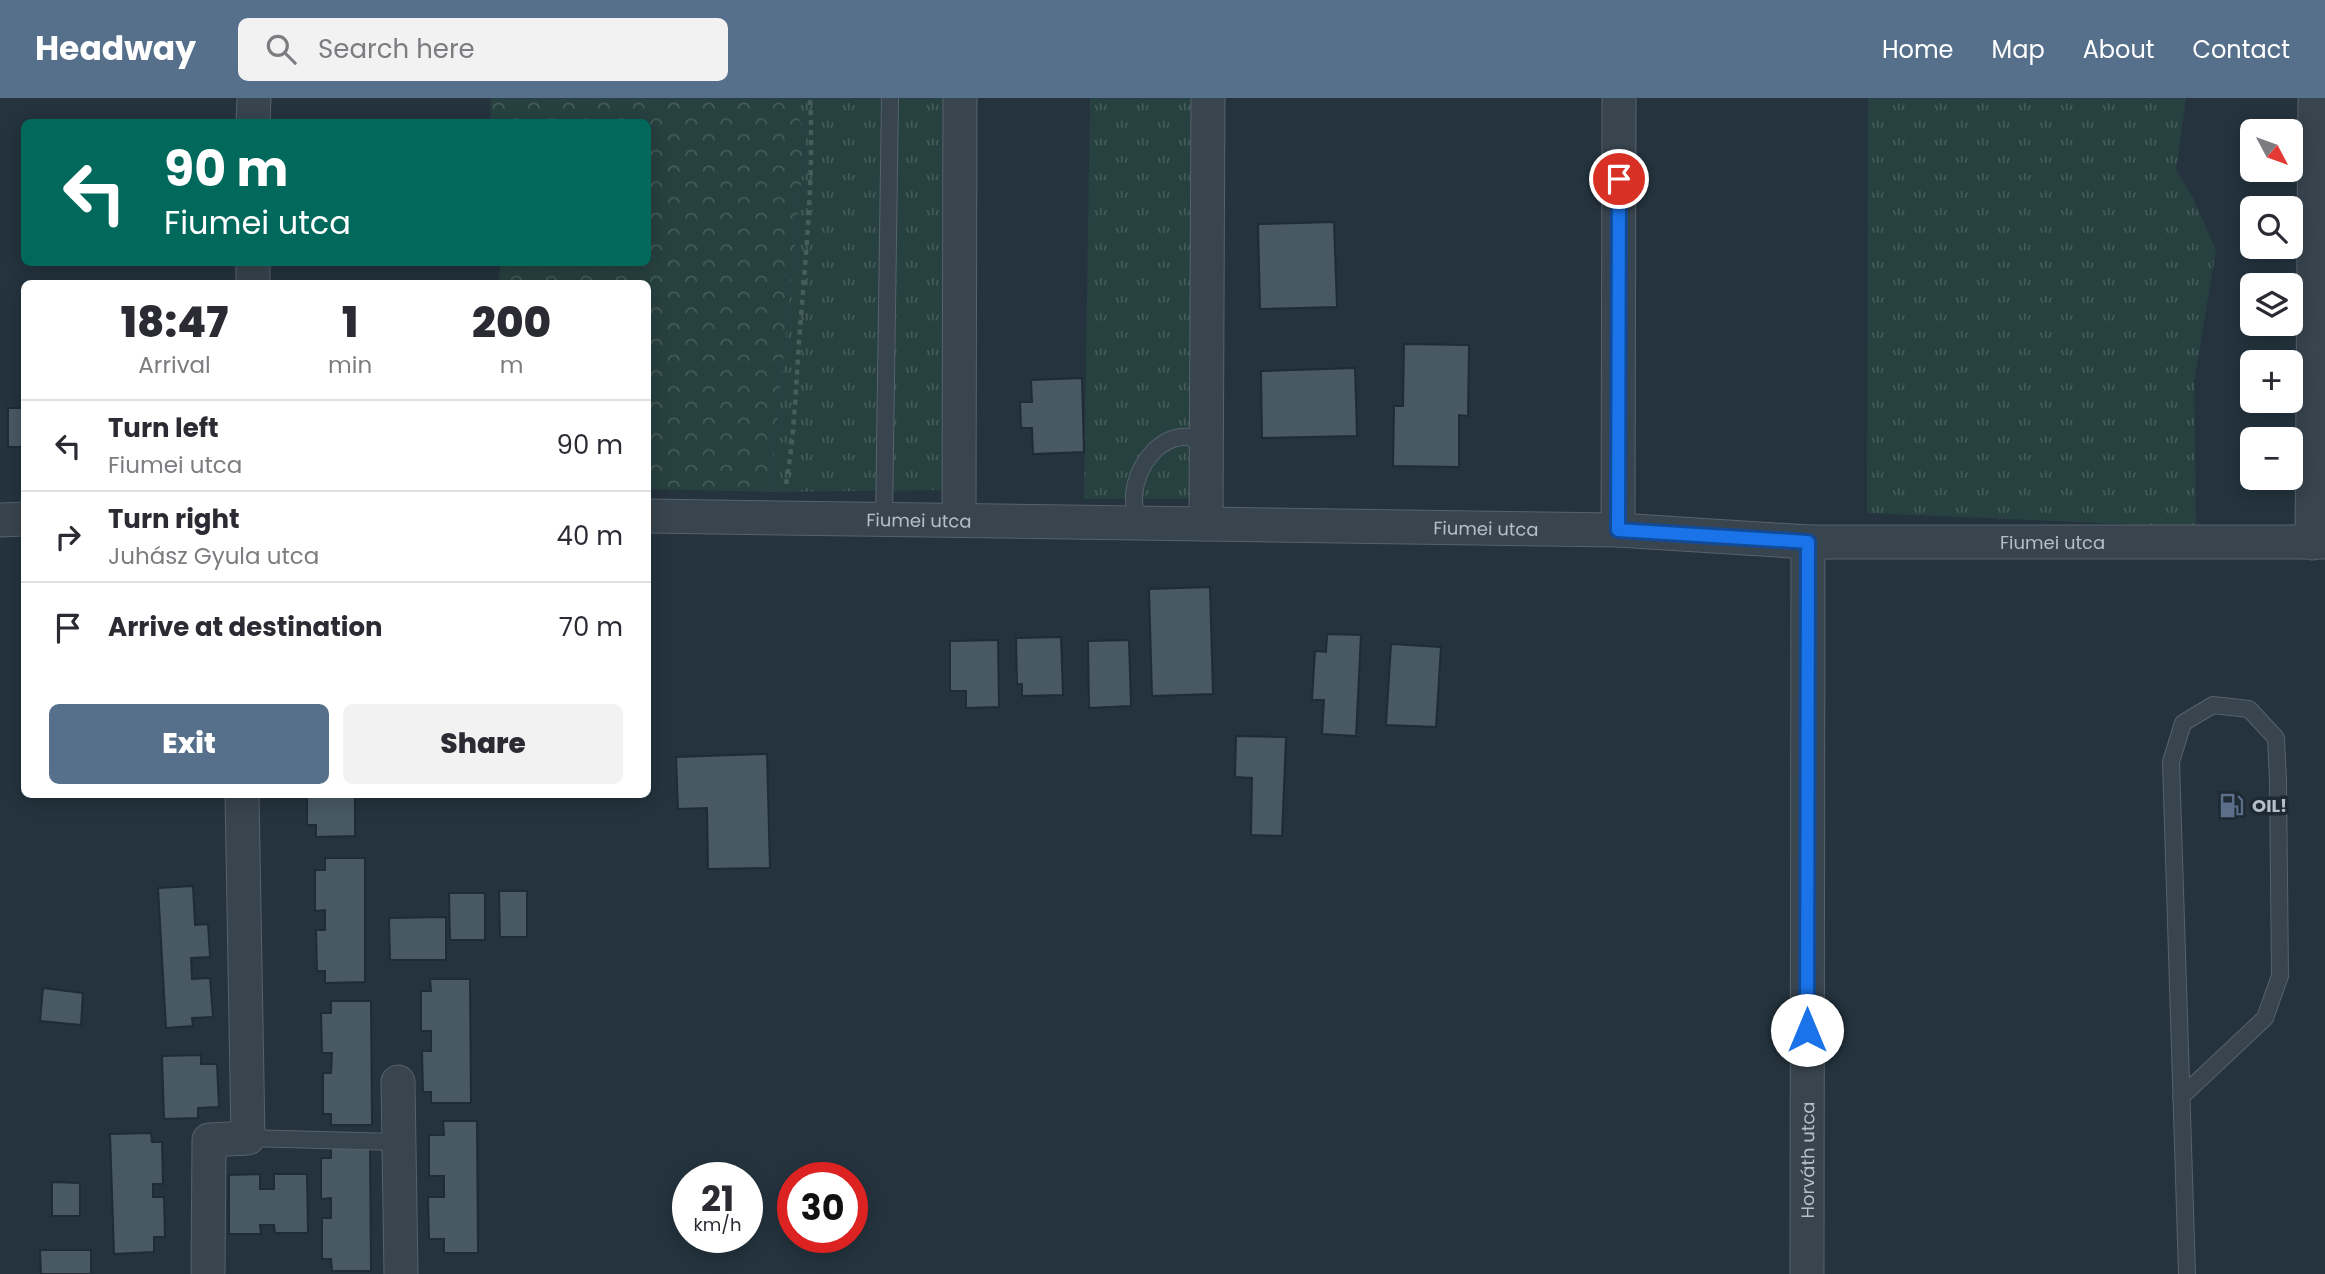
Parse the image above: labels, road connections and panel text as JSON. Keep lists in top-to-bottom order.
{
  "streets": {
    "street": ["Fiumei utca", "Horváth utca"]
  },
  "crossings": [
    ["Fiumei utca", "Horváth utca"]
  ],
  "places": {
    "fuel station": ["OIL!"]
  },
  "north": "bottom right",
  "page": {
    "header": "Headway",
    "search": "Search here",
    "nav": [
      "Home",
      "Map",
      "About",
      "Contact"
    ],
    "map_buttons": ["+", "−"],
    "turn": ["90 m", "Fiumei utca"],
    "eta": [
      "18:47",
      "Arrival",
      "1",
      "min",
      "200",
      "m"
    ],
    "list": [
      {
        "name": "Turn left",
        "note": "Fiumei utca",
        "value": "90 m"
      },
      {
        "name": "Turn right",
        "note": "Juhász Gyula utca",
        "value": "40 m"
      },
      {
        "name": "Arrive at destination",
        "value": "70 m"
      }
    ],
    "buttons": ["Exit", "Share"],
    "speed": "21 km/h",
    "limit": "30"
  }
}
